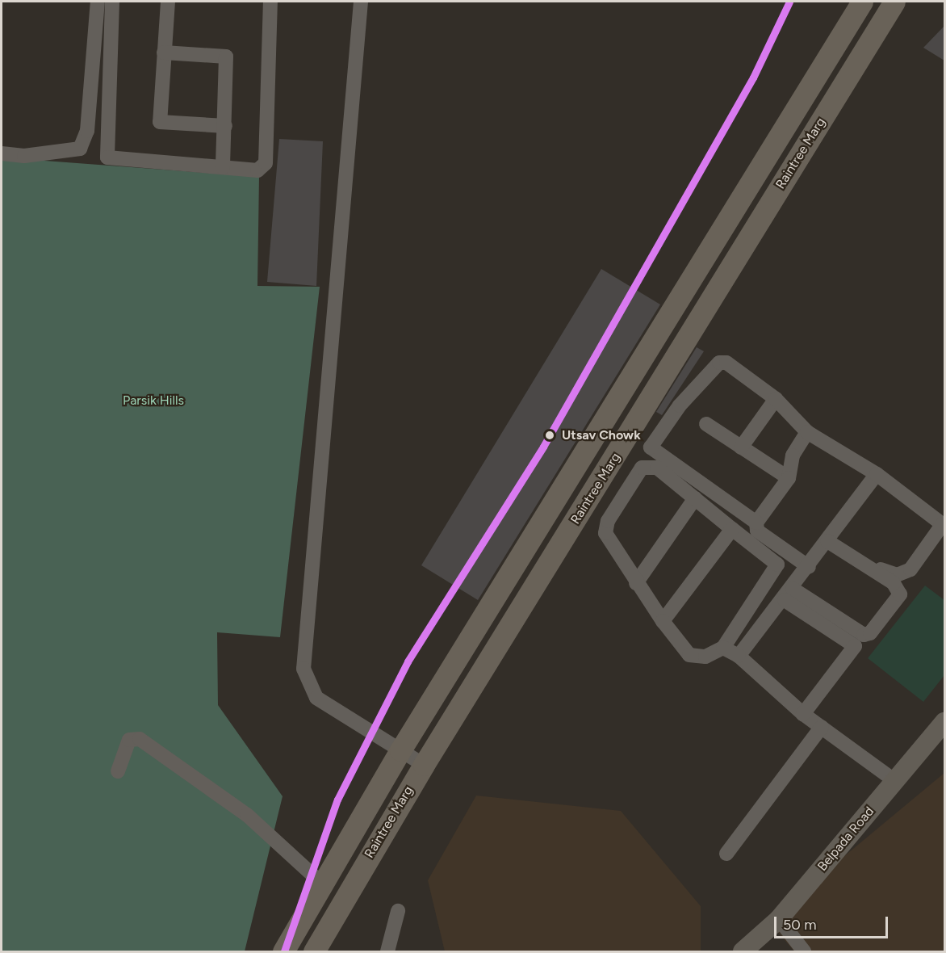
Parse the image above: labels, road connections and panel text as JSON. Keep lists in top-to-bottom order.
{
  "streets": {
    "main road": ["Raintree Marg"],
    "street": ["Belpada Road"]
  },
  "parks": ["Parsik Hills"],
  "places": ["Utsav Chowk"],
  "scale_bar": "50 m"
}
